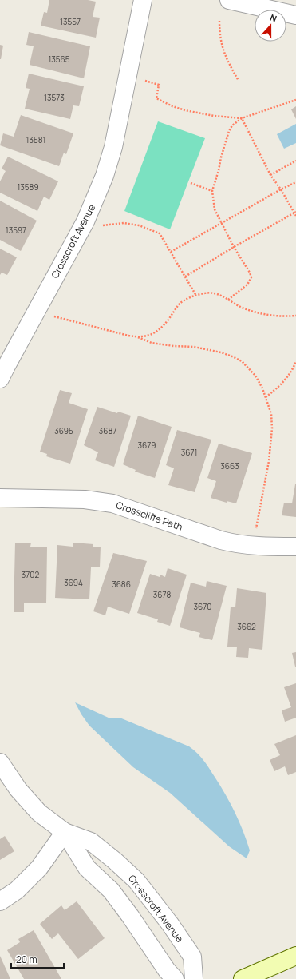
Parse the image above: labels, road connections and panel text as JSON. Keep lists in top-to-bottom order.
{
  "streets": {
    "street": ["Crosscroft Avenue", "Crosscliffe Path"]
  },
  "house_numbers": [
    "13557",
    "13565",
    "13573",
    "13581",
    "13589",
    "13597",
    "3695",
    "3687",
    "3679",
    "3671",
    "3663",
    "3702",
    "3694",
    "3686",
    "3678",
    "3670",
    "3662"
  ],
  "scale_bar": "20 m",
  "north": "top"
}
